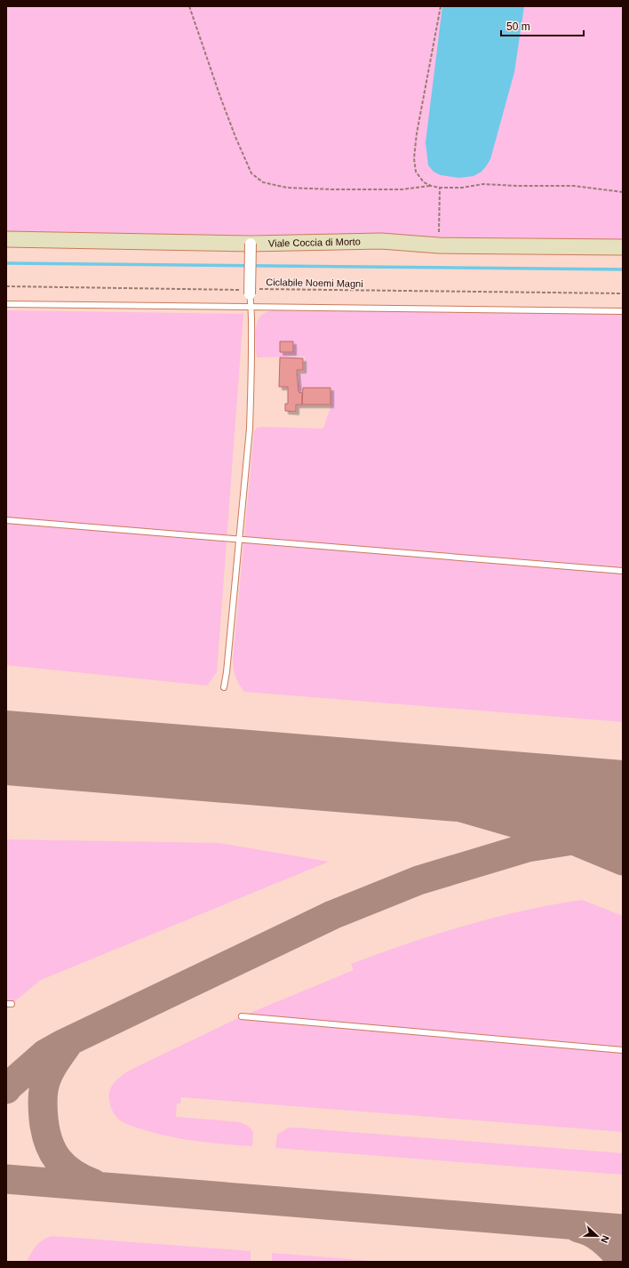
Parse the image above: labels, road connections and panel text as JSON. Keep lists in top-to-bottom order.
{
  "streets": {
    "street": ["Viale Coccia di Morto"],
    "path": ["Ciclabile Noemi Magni"]
  },
  "scale_bar": "50 m",
  "north": "right"
}
